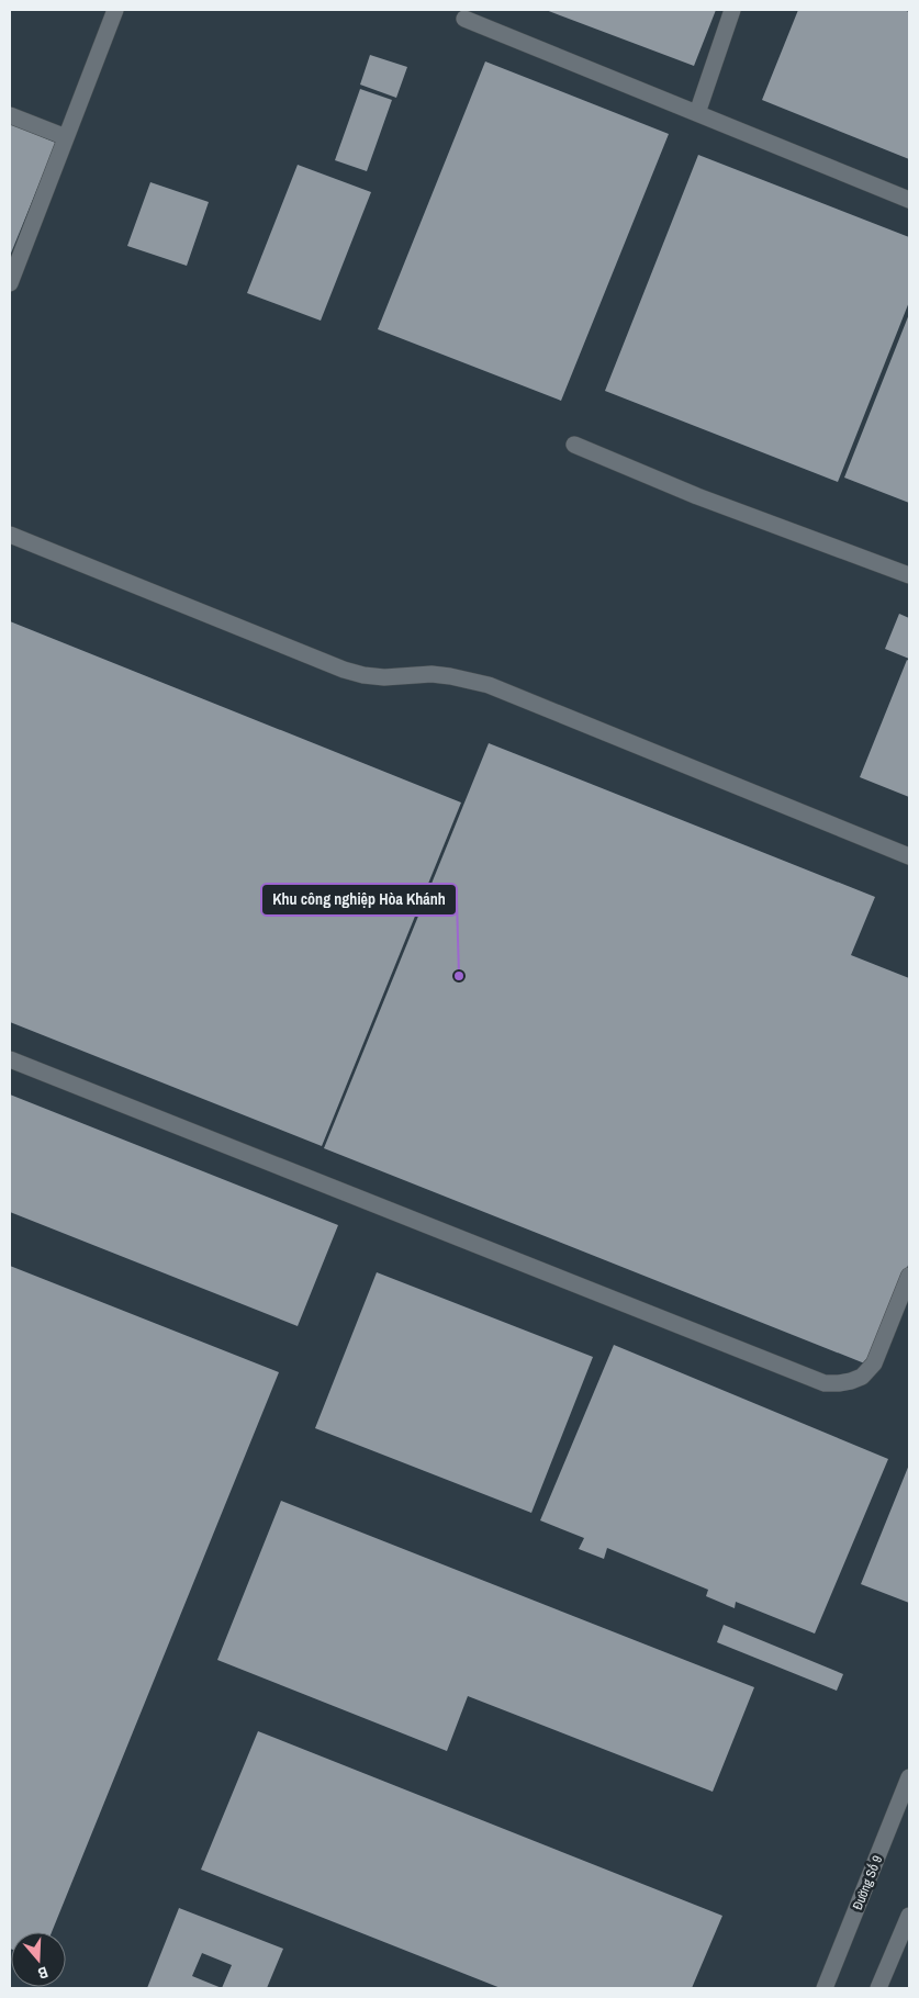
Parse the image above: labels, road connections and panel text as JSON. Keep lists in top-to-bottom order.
{
  "streets": {
    "street": ["Đường Số 9"]
  },
  "places": ["Khu công nghiệp Hòa Khánh"],
  "north": "bottom"
}
